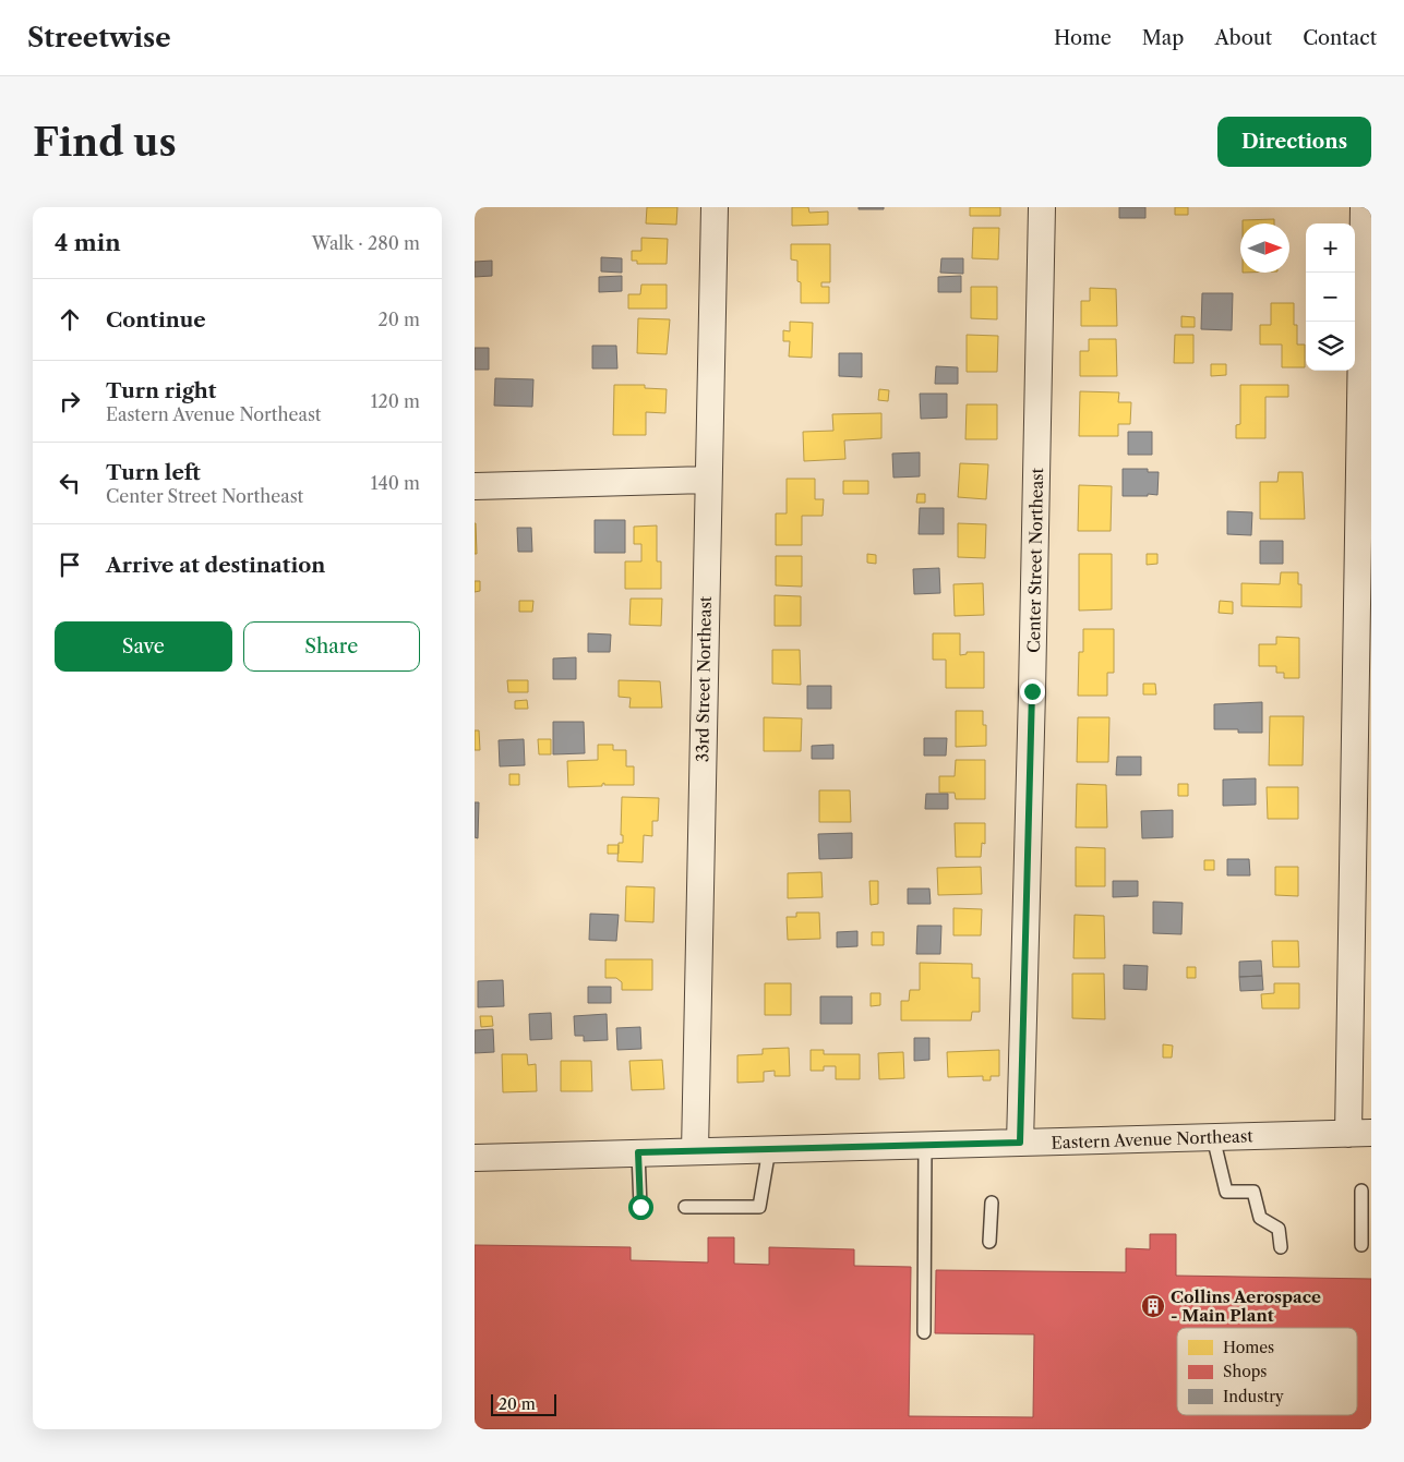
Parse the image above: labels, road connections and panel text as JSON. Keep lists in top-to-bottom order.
{
  "streets": {
    "street": ["Center Street Northeast", "33rd Street Northeast", "Eastern Avenue Northeast"]
  },
  "crossings": [
    ["Center Street Northeast", "Eastern Avenue Northeast"],
    ["33rd Street Northeast", "Eastern Avenue Northeast"]
  ],
  "places": {
    "building": ["Collins Aerospace - Main Plant"]
  },
  "legend": ["Homes", "Shops", "Industry"],
  "scale_bar": "20 m",
  "north": "right",
  "page": {
    "header": "Streetwise",
    "nav": [
      "Home",
      "Map",
      "About",
      "Contact"
    ],
    "buttons": [
      "Directions",
      ["Save", "Share"]
    ],
    "title": "Find us",
    "heading": ["4 min", "Walk · 280 m"],
    "map_buttons": ["+", "−"],
    "list": [
      ["Continue", "20 m"],
      ["Turn right", "Eastern Avenue Northeast", "120 m"],
      ["Turn left", "Center Street Northeast", "140 m"],
      "Arrive at destination"
    ],
    "scale": "20 m"
  }
}
